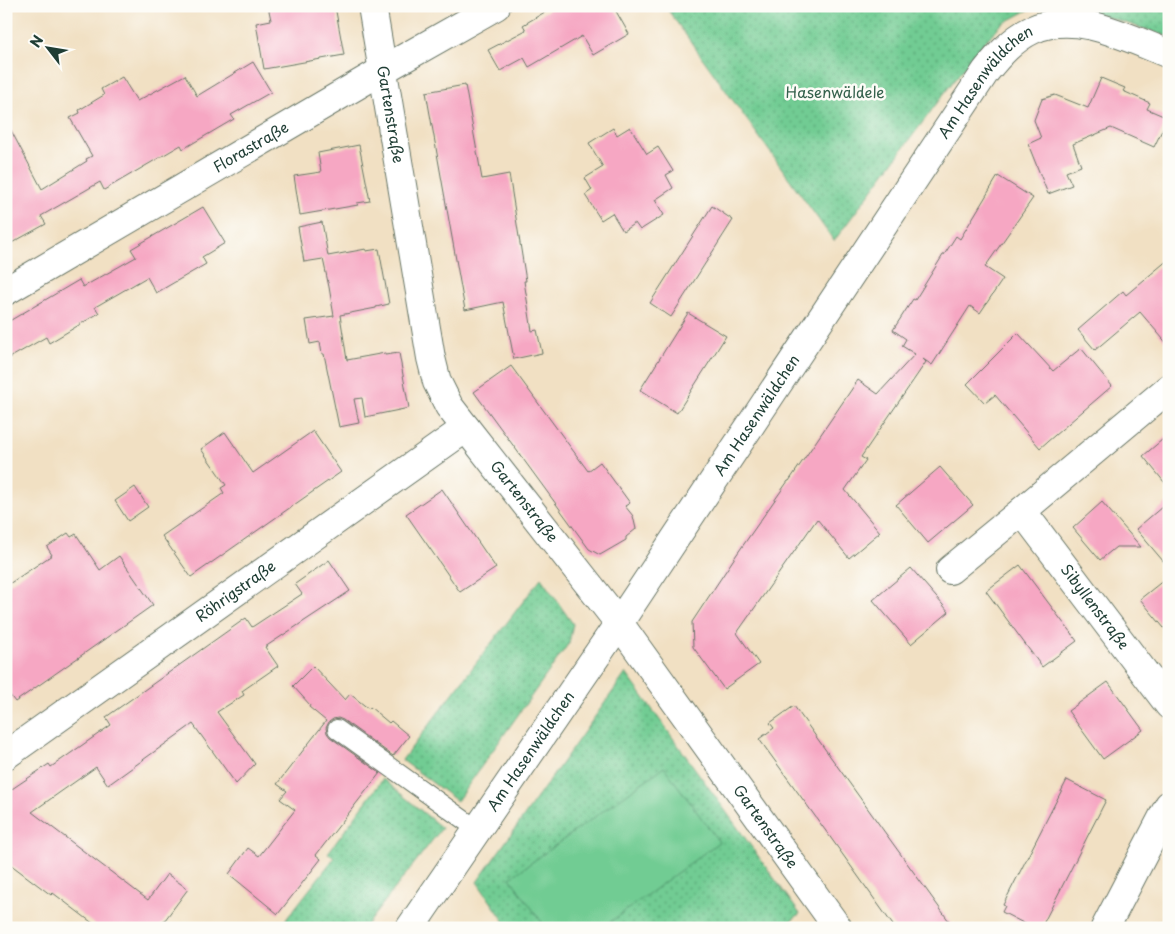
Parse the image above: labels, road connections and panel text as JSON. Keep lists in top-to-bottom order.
{
  "streets": {
    "street": [
      "Am Hasenwäldchen",
      "Gartenstraße",
      "Florastraße",
      "Röhrigstraße",
      "Sibyllenstraße"
    ]
  },
  "crossings": [
    ["Am Hasenwäldchen", "Gartenstraße"],
    ["Gartenstraße", "Florastraße"],
    ["Gartenstraße", "Röhrigstraße"]
  ],
  "parks": ["Hasenwäldele"],
  "north": "top left"
}
